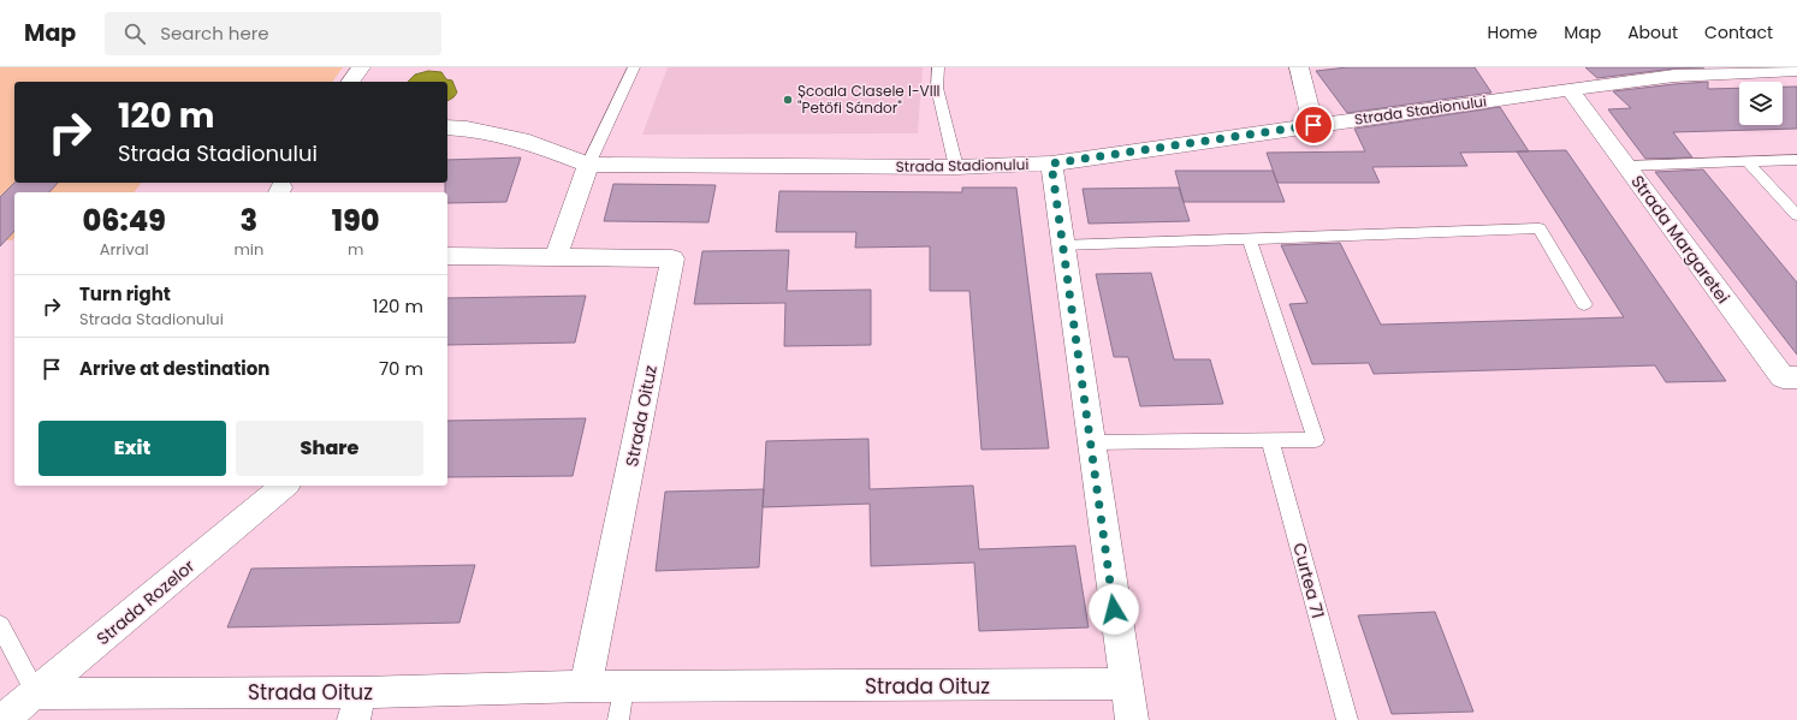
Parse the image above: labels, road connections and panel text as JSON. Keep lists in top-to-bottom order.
{
  "streets": {
    "street": [
      "Strada Stadionului",
      "Strada Margaretei",
      "Strada Oituz",
      "Strada Rozelor"
    ],
    "lane": ["Curtea 71"]
  },
  "crossings": [
    ["Strada Stadionului", "Strada Margaretei"],
    ["Strada Oituz", "Strada Rozelor"]
  ],
  "places": ["Școala Clasele I-VIII \"Petőfi Sándor\""],
  "page": {
    "header": "Map",
    "search": "Search here",
    "nav": [
      "Home",
      "Map",
      "About",
      "Contact"
    ],
    "turn": ["120 m", "Strada Stadionului"],
    "eta": [
      "06:49",
      "Arrival",
      "3",
      "min",
      "190",
      "m"
    ],
    "list": [
      {
        "name": "Turn right",
        "note": "Strada Stadionului",
        "value": "120 m"
      },
      {
        "name": "Arrive at destination",
        "value": "70 m"
      }
    ],
    "buttons": ["Exit", "Share"]
  }
}
